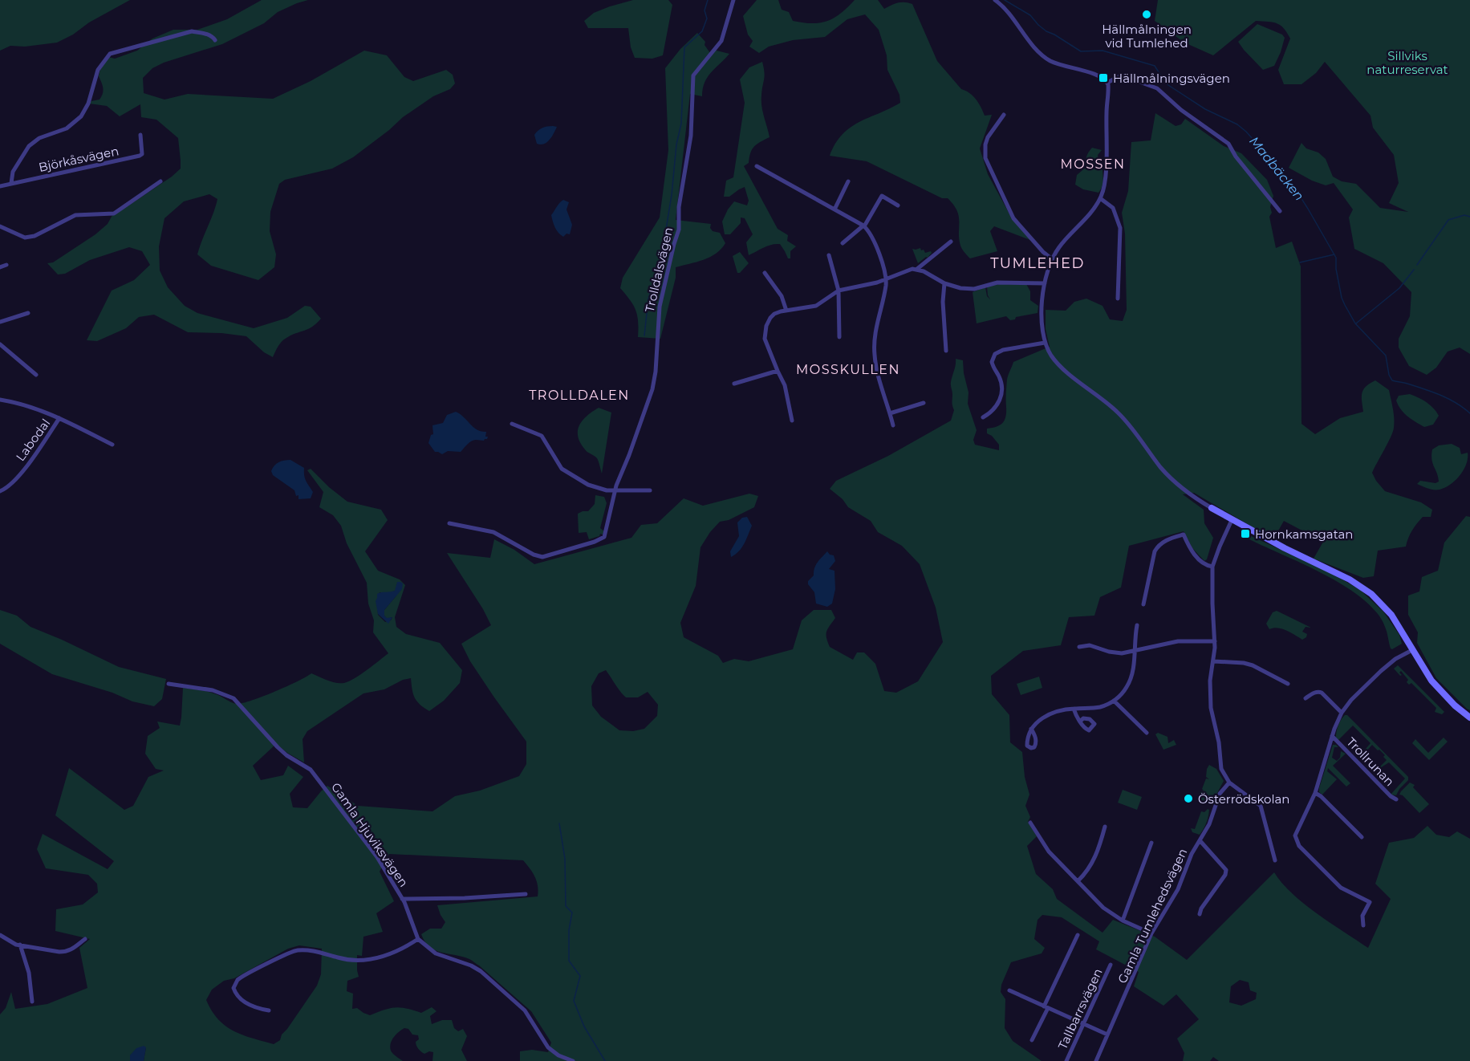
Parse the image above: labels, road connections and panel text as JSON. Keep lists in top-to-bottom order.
{
  "streets": {
    "street": [
      "Björkåsvägen",
      "Trolldalsvägen",
      "Labodal",
      "Trollrunan",
      "Gamla Hjuviksvägen",
      "Gamla Tumlehedsvägen",
      "Tallbarrsvägen"
    ]
  },
  "districts": [
    "MOSSEN",
    "TUMLEHED",
    "MOSSKULLEN",
    "TROLLDALEN"
  ],
  "water": ["Madbäcken"],
  "parks": ["Sillviks naturreservat"],
  "places": {
    "other": ["Hällmålningen vid Tumlehed", "Österrödskolan"],
    "transit": ["Hällmålningsvägen", "Hornkamsgatan"]
  }
}
